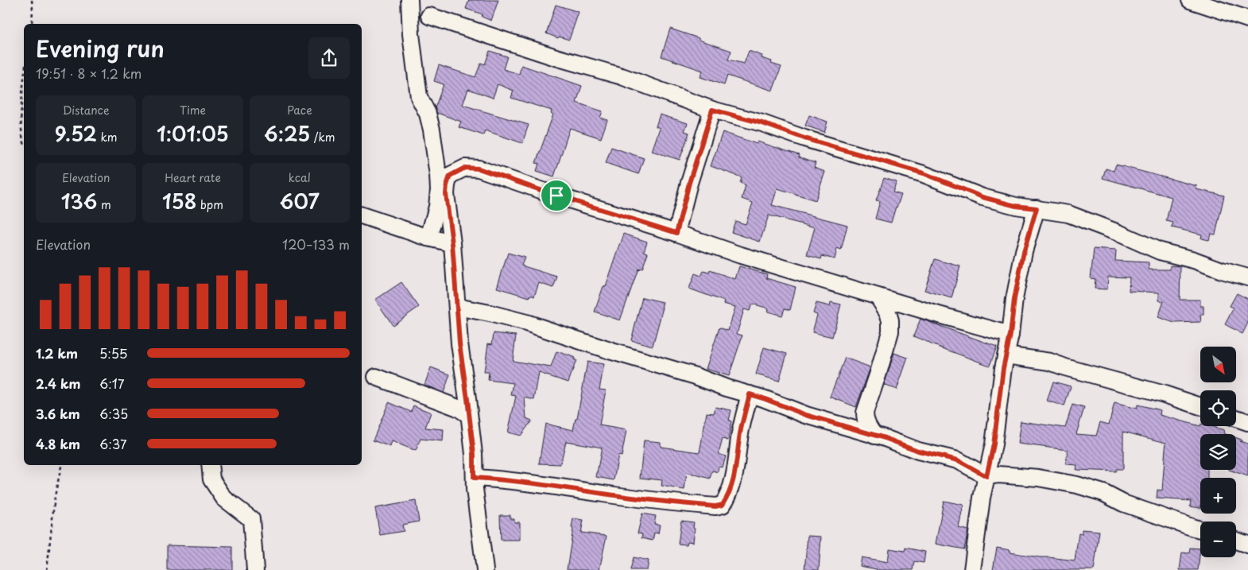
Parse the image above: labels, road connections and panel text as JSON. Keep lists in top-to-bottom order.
{
  "north": "bottom right",
  "page": {
    "heading": ["Evening run", "19:51 · 8 × 1.2 km"],
    "stats": [
      ["Distance", "9.52 km"],
      ["Time", "1:01:05"],
      ["Pace", "6:25 /km"],
      ["Elevation", "136 m"],
      ["Heart rate", "158 bpm"],
      ["kcal", "607"]
    ],
    "chart": ["Elevation", "120–133 m"],
    "list": [
      {
        "name": "1.2 km",
        "note": "5:55"
      },
      {
        "name": "2.4 km",
        "note": "6:17"
      },
      {
        "name": "3.6 km",
        "note": "6:35"
      },
      {
        "name": "4.8 km",
        "note": "6:37"
      }
    ],
    "map_buttons": ["+", "−"]
  }
}
